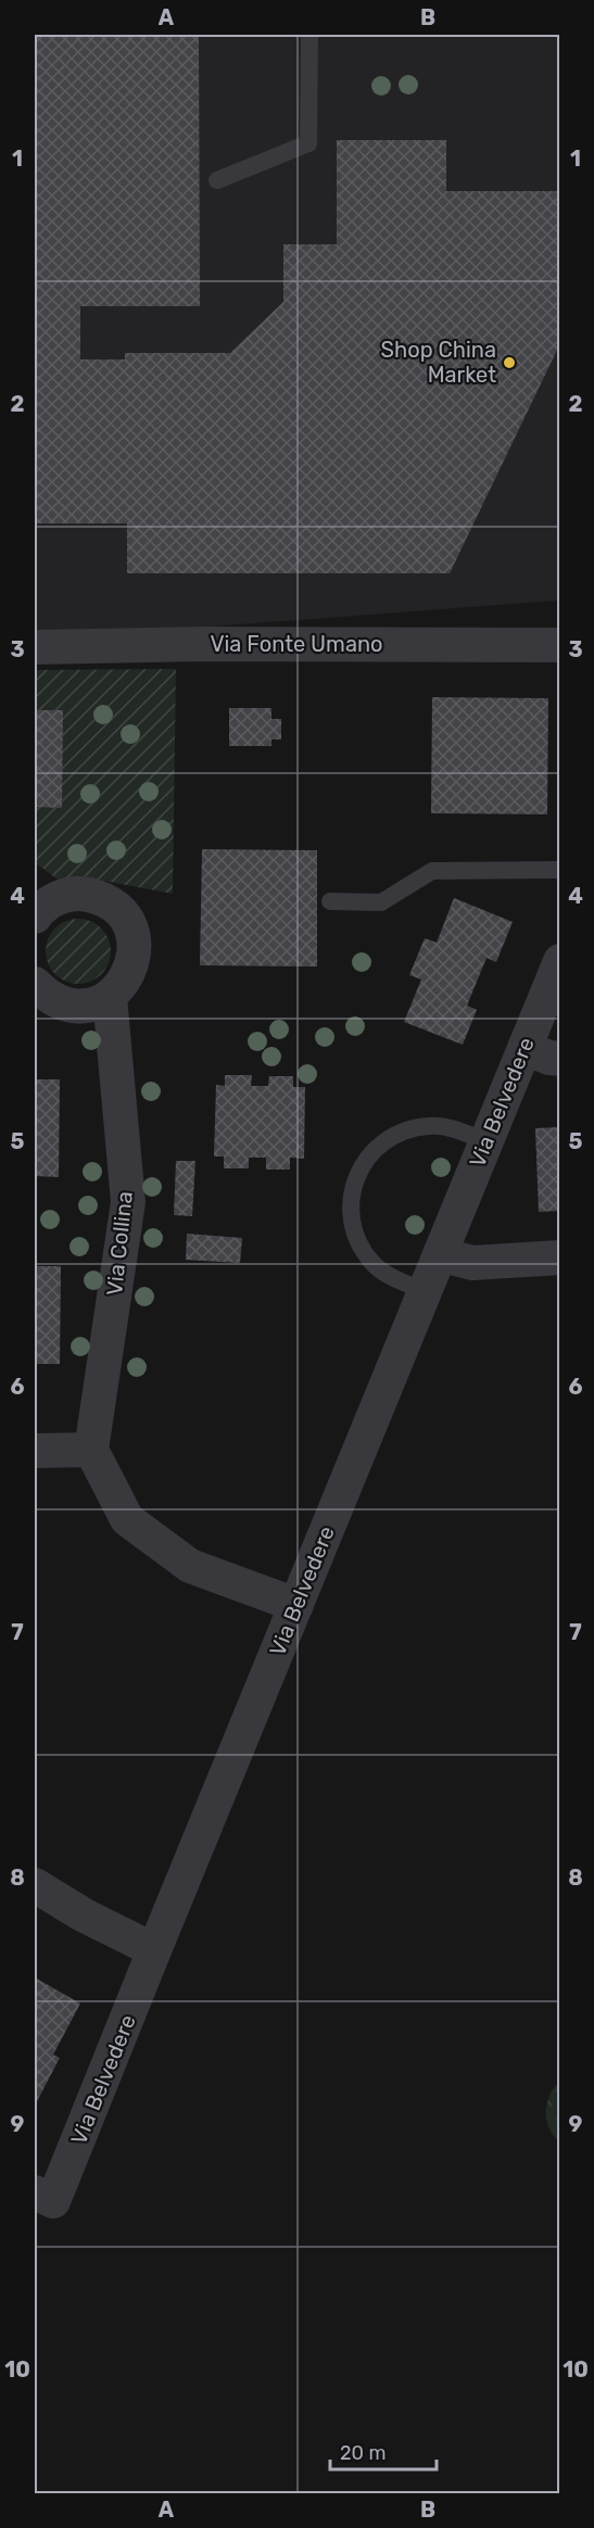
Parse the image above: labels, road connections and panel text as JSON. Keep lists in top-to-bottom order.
{
  "streets": {
    "street": ["Via Fonte Umano", "Via Belvedere", "Via Collina"]
  },
  "places": ["Shop China Market"],
  "scale_bar": "20 m",
  "grid": {
    "columns": ["A", "B"],
    "rows": [
      "1",
      "2",
      "3",
      "4",
      "5",
      "6",
      "7",
      "8",
      "9",
      "10"
    ]
  }
}
